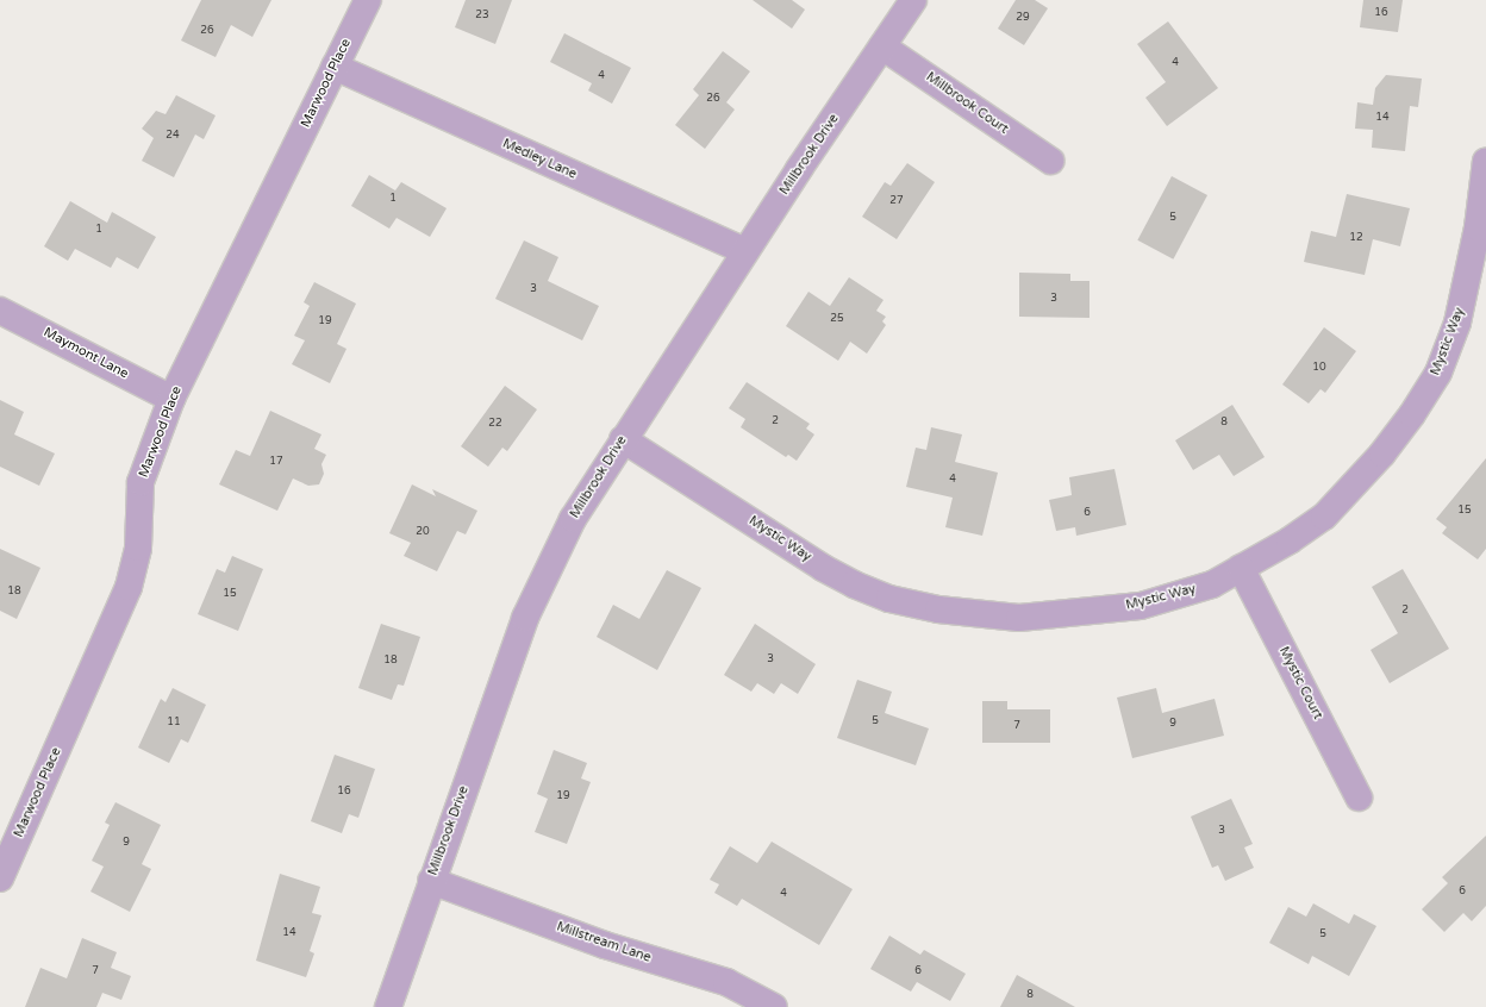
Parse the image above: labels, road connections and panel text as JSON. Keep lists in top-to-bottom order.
{
  "streets": {
    "street": [
      "Marwood Place",
      "Millbrook Court",
      "Millbrook Drive",
      "Medley Lane",
      "Mystic Way",
      "Maymont Lane",
      "Mystic Court",
      "Millstream Lane"
    ]
  },
  "crossings": [
    ["Marwood Place", "Medley Lane"],
    ["Marwood Place", "Maymont Lane"],
    ["Millbrook Court", "Millbrook Drive"],
    ["Millbrook Drive", "Medley Lane"],
    ["Millbrook Drive", "Mystic Way"],
    ["Millbrook Drive", "Millstream Lane"],
    ["Mystic Way", "Mystic Court"]
  ],
  "house_numbers": [
    "16",
    "23",
    "29",
    "26",
    "4",
    "4",
    "26",
    "14",
    "24",
    "1",
    "27",
    "5",
    "1",
    "12",
    "3",
    "3",
    "25",
    "19",
    "10",
    "2",
    "8",
    "22",
    "17",
    "4",
    "15",
    "6",
    "20",
    "18",
    "15",
    "2",
    "3",
    "18",
    "5",
    "11",
    "9",
    "7",
    "16",
    "19",
    "3",
    "9",
    "6",
    "4",
    "14",
    "5",
    "7",
    "6",
    "8"
  ]
}
